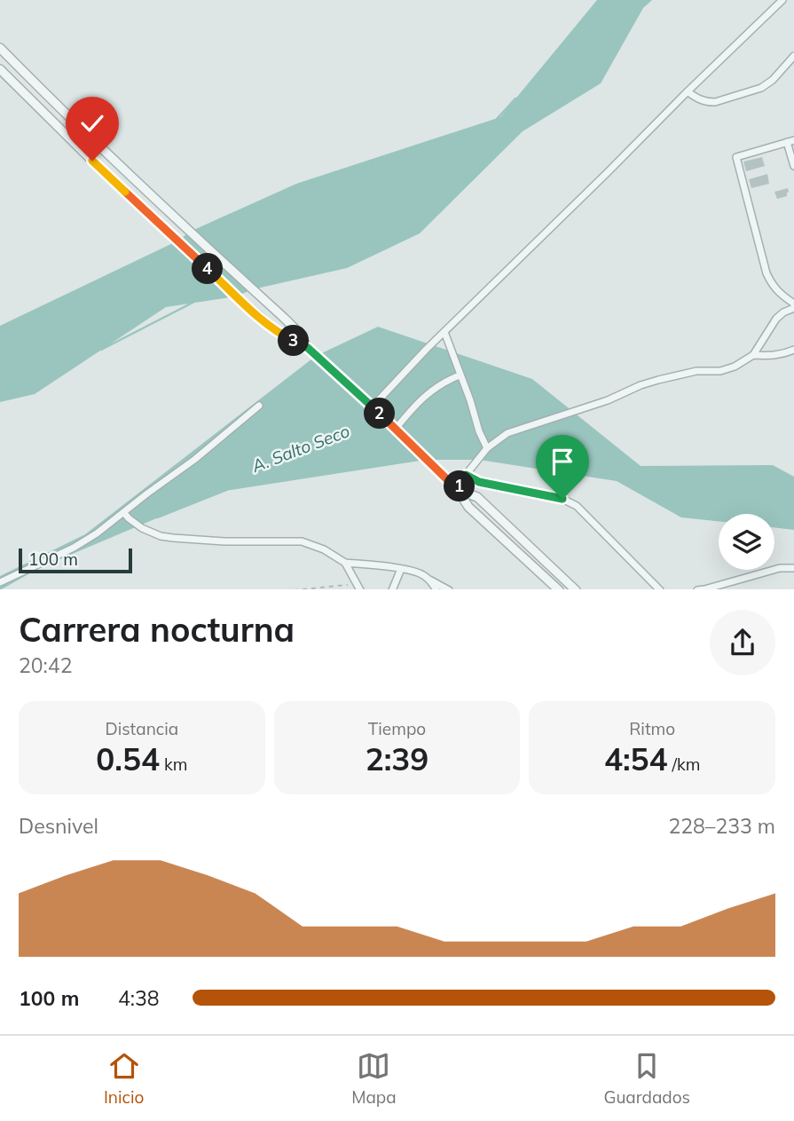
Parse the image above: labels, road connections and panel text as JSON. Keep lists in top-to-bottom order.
{
  "water": ["A. Salto Seco"],
  "scale_bar": "100 m",
  "page": {
    "pins": [
      "4",
      "3",
      "2",
      "1"
    ],
    "scale": "100 m",
    "heading": ["Carrera nocturna", "20:42"],
    "stats": [
      ["Distancia", "0.54 km"],
      ["Tiempo", "2:39"],
      ["Ritmo", "4:54 /km"]
    ],
    "chart": ["Desnivel", "228–233 m"],
    "list": [
      {
        "name": "100 m",
        "note": "4:38"
      }
    ],
    "tabs": ["Inicio", "Mapa", "Guardados"]
  }
}
